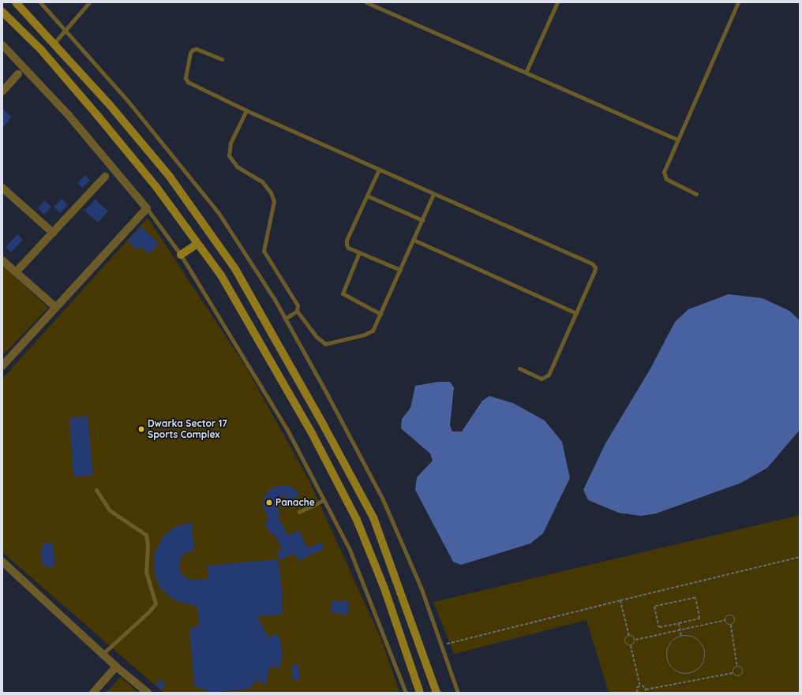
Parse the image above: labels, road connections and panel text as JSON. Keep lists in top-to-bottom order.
{
  "places": ["Dwarka Sector 17 Sports Complex", "Panache"]
}
